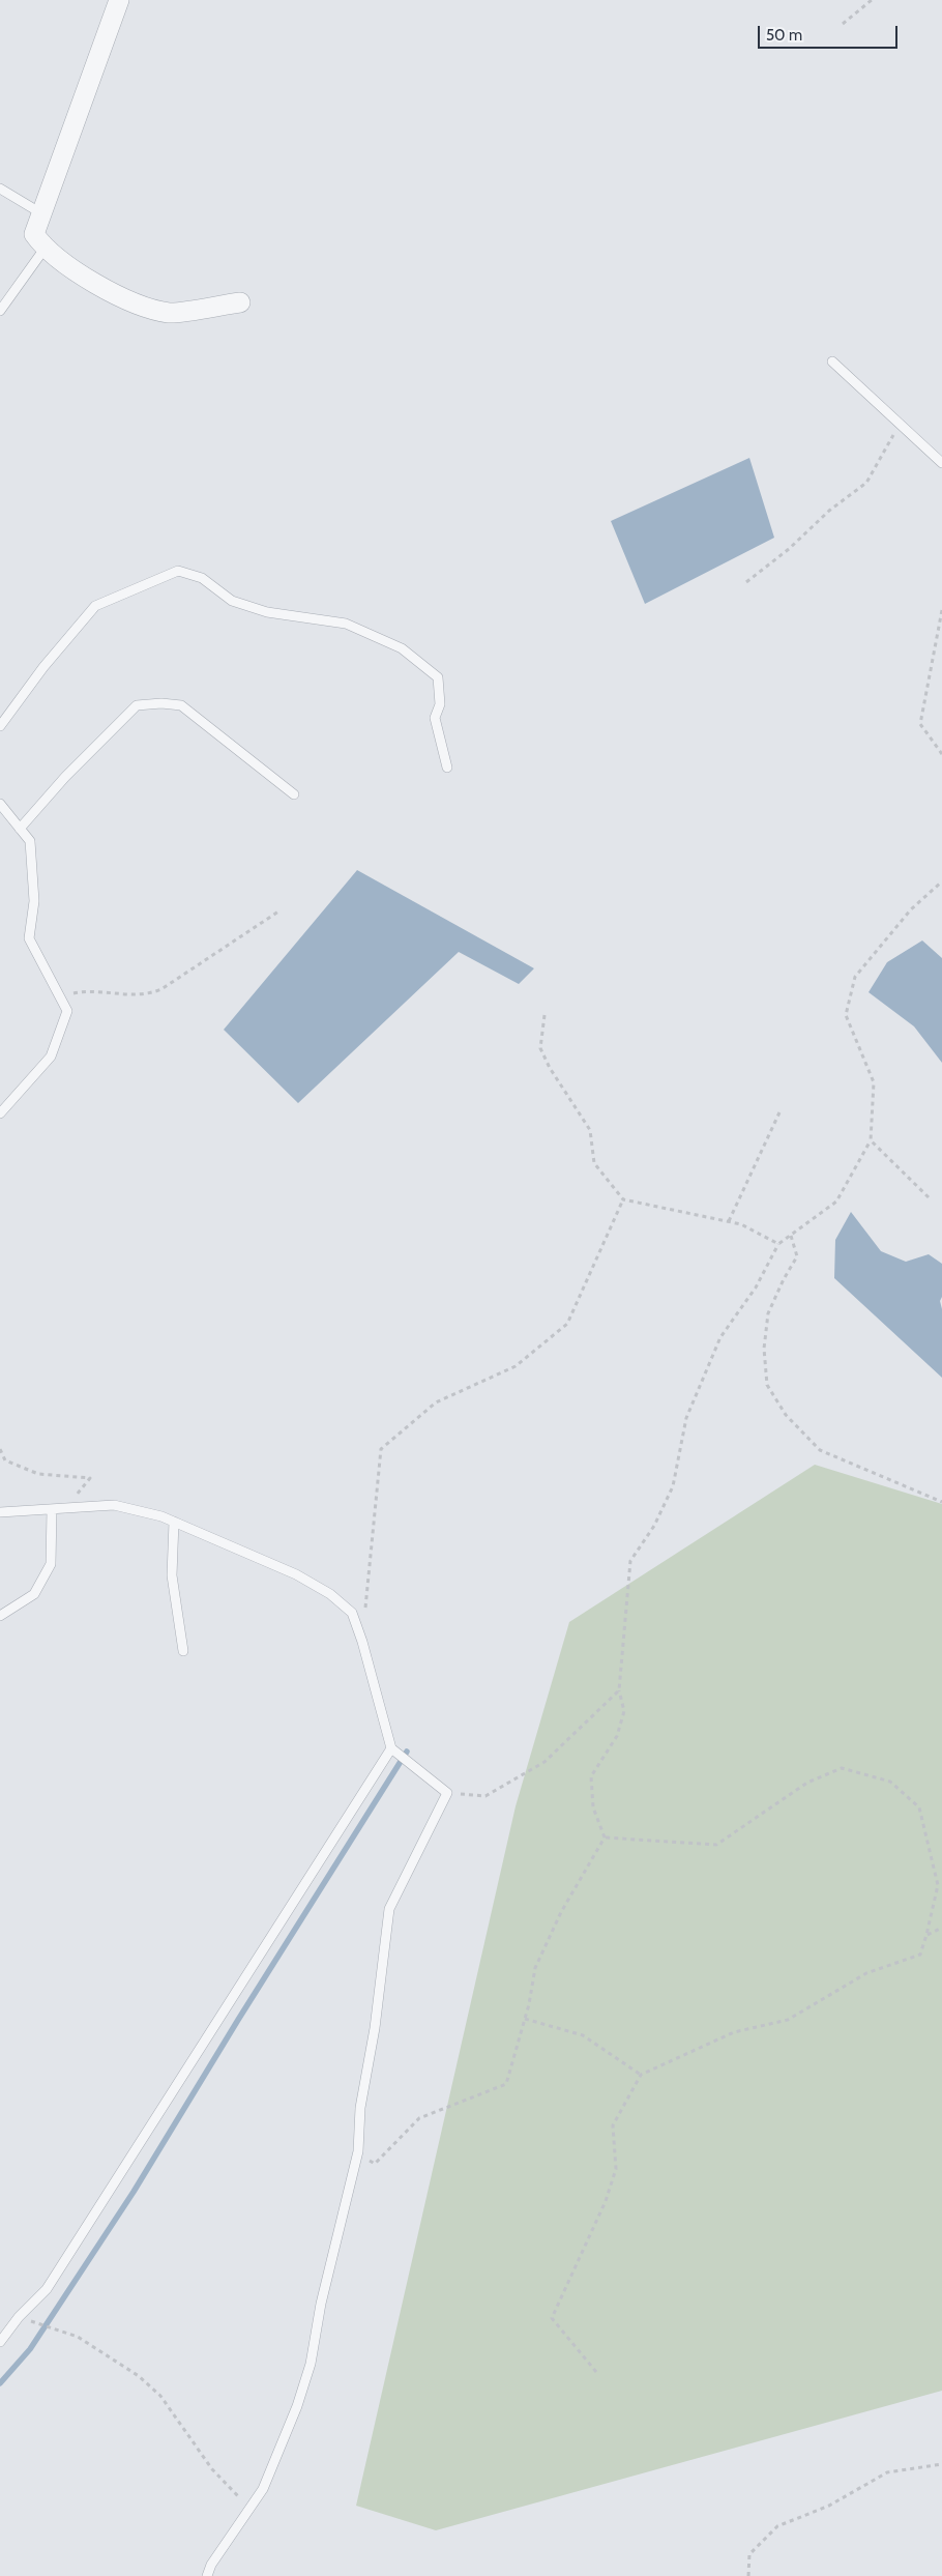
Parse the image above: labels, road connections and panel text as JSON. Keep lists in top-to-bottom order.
{
  "scale_bar": "50 m"
}
